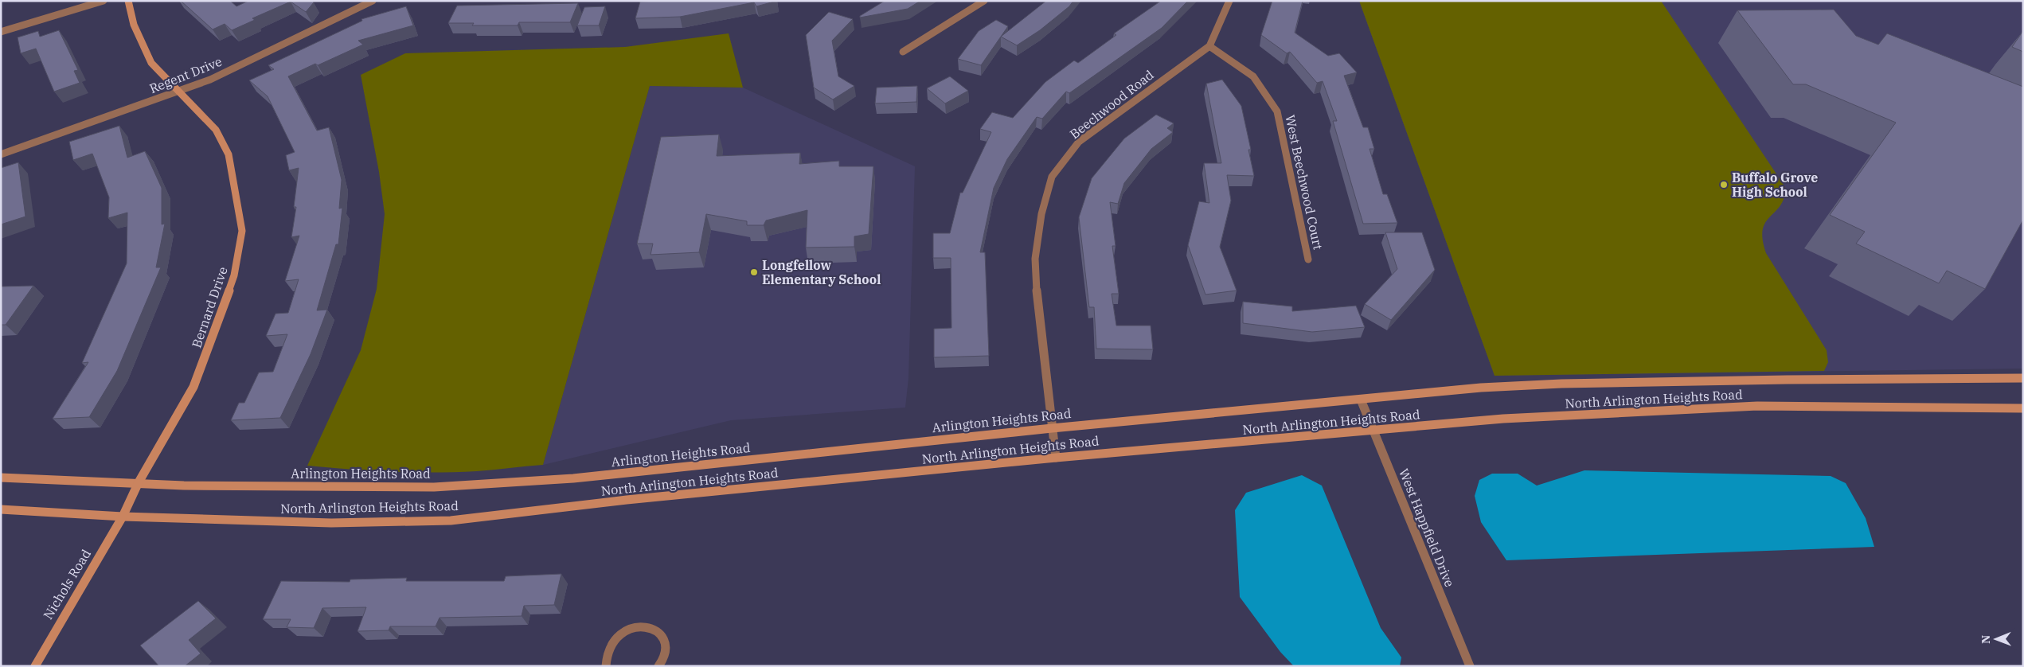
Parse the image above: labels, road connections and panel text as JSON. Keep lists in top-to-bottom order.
{
  "streets": {
    "main road": [
      "Bernard Drive",
      "North Arlington Heights Road",
      "Arlington Heights Road",
      "Nichols Road"
    ],
    "street": [
      "Regent Drive",
      "Beechwood Road",
      "West Beechwood Court",
      "West Happfield Drive"
    ]
  },
  "crossings": [
    ["Regent Drive", "Bernard Drive"],
    ["Beechwood Road", "West Beechwood Court"],
    ["Beechwood Road", "North Arlington Heights Road"],
    ["Beechwood Road", "Arlington Heights Road"],
    ["Bernard Drive", "North Arlington Heights Road"],
    ["Bernard Drive", "Arlington Heights Road"],
    ["Bernard Drive", "Nichols Road"],
    ["North Arlington Heights Road", "Arlington Heights Road"],
    ["North Arlington Heights Road", "West Happfield Drive"],
    ["North Arlington Heights Road", "Nichols Road"],
    ["Arlington Heights Road", "West Happfield Drive"]
  ],
  "places": ["Buffalo Grove High School", "Longfellow Elementary School"],
  "north": "left"
}
